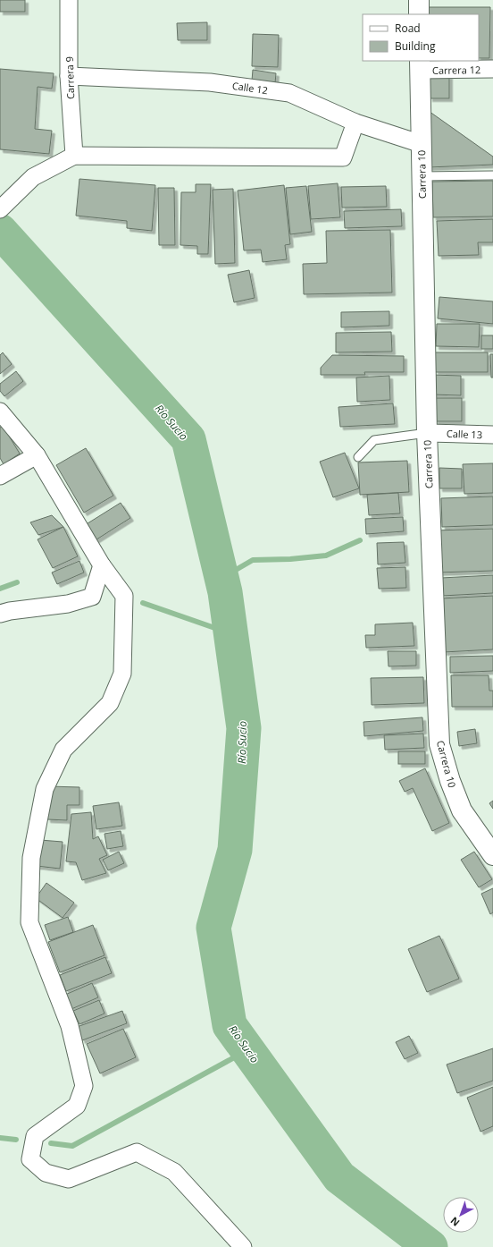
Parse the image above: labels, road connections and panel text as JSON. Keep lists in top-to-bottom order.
{
  "streets": {
    "main road": ["Carrera 10"],
    "street": [
      "Carrera 12",
      "Carrera 9",
      "Calle 12",
      "Calle 13"
    ]
  },
  "crossings": [
    ["Carrera 12", "Carrera 10"],
    ["Carrera 9", "Calle 12"],
    ["Calle 12", "Carrera 10"],
    ["Carrera 10", "Calle 13"]
  ],
  "water": ["Río Sucio"],
  "legend": ["Road", "Building"],
  "north": "bottom left"
}
